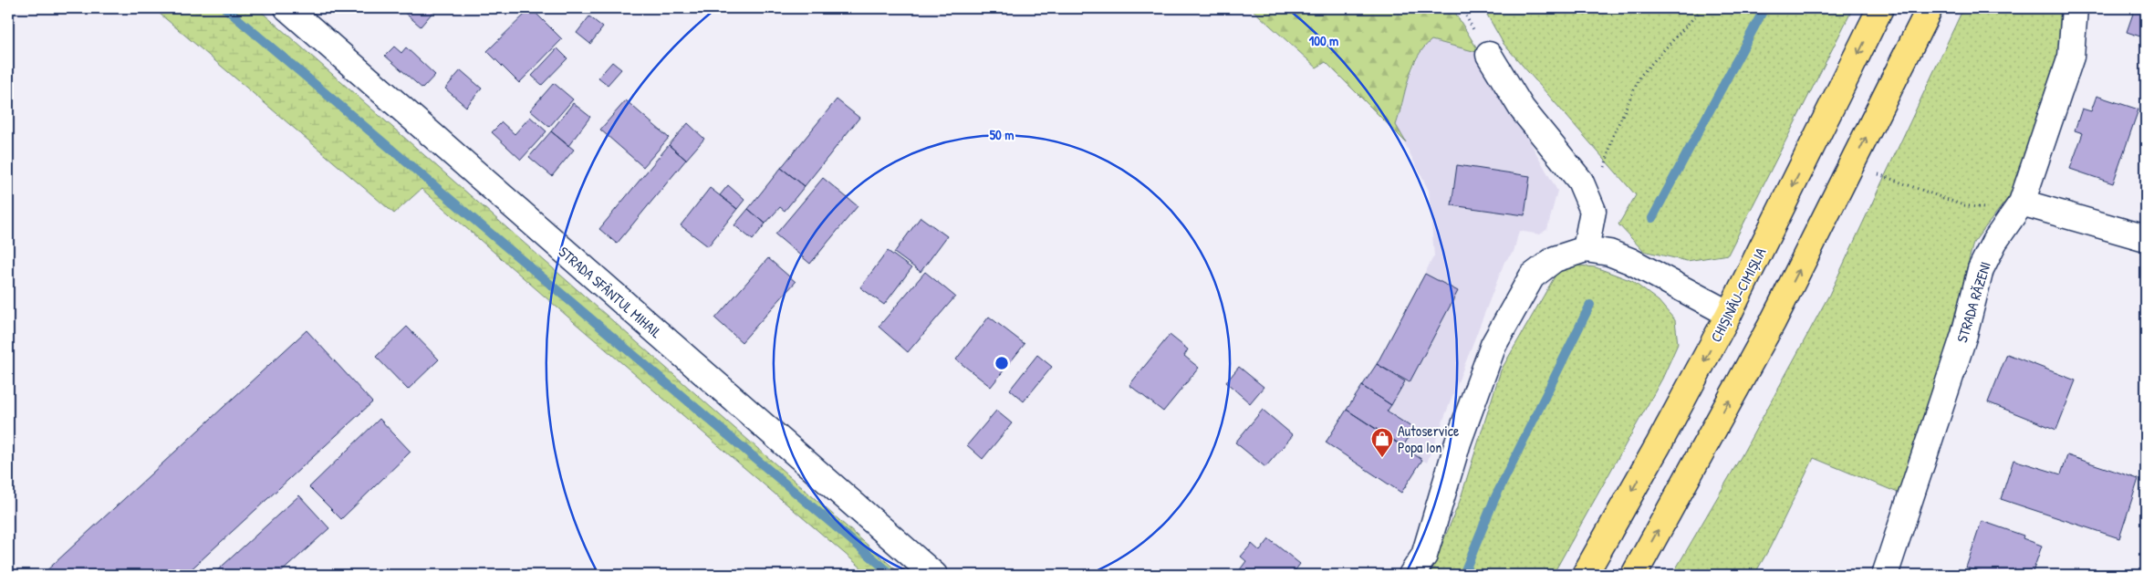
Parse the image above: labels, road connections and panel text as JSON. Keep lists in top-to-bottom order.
{
  "streets": {
    "highway": ["CHIȘINĂU-CIMIȘLIA"],
    "street": ["STRADA SFÂNTUL MIHAIL", "STRADA RĂZENI"]
  },
  "places": {
    "shop": ["Autoservice Popa Ion"]
  },
  "rings": ["100 m", "50 m"]
}
